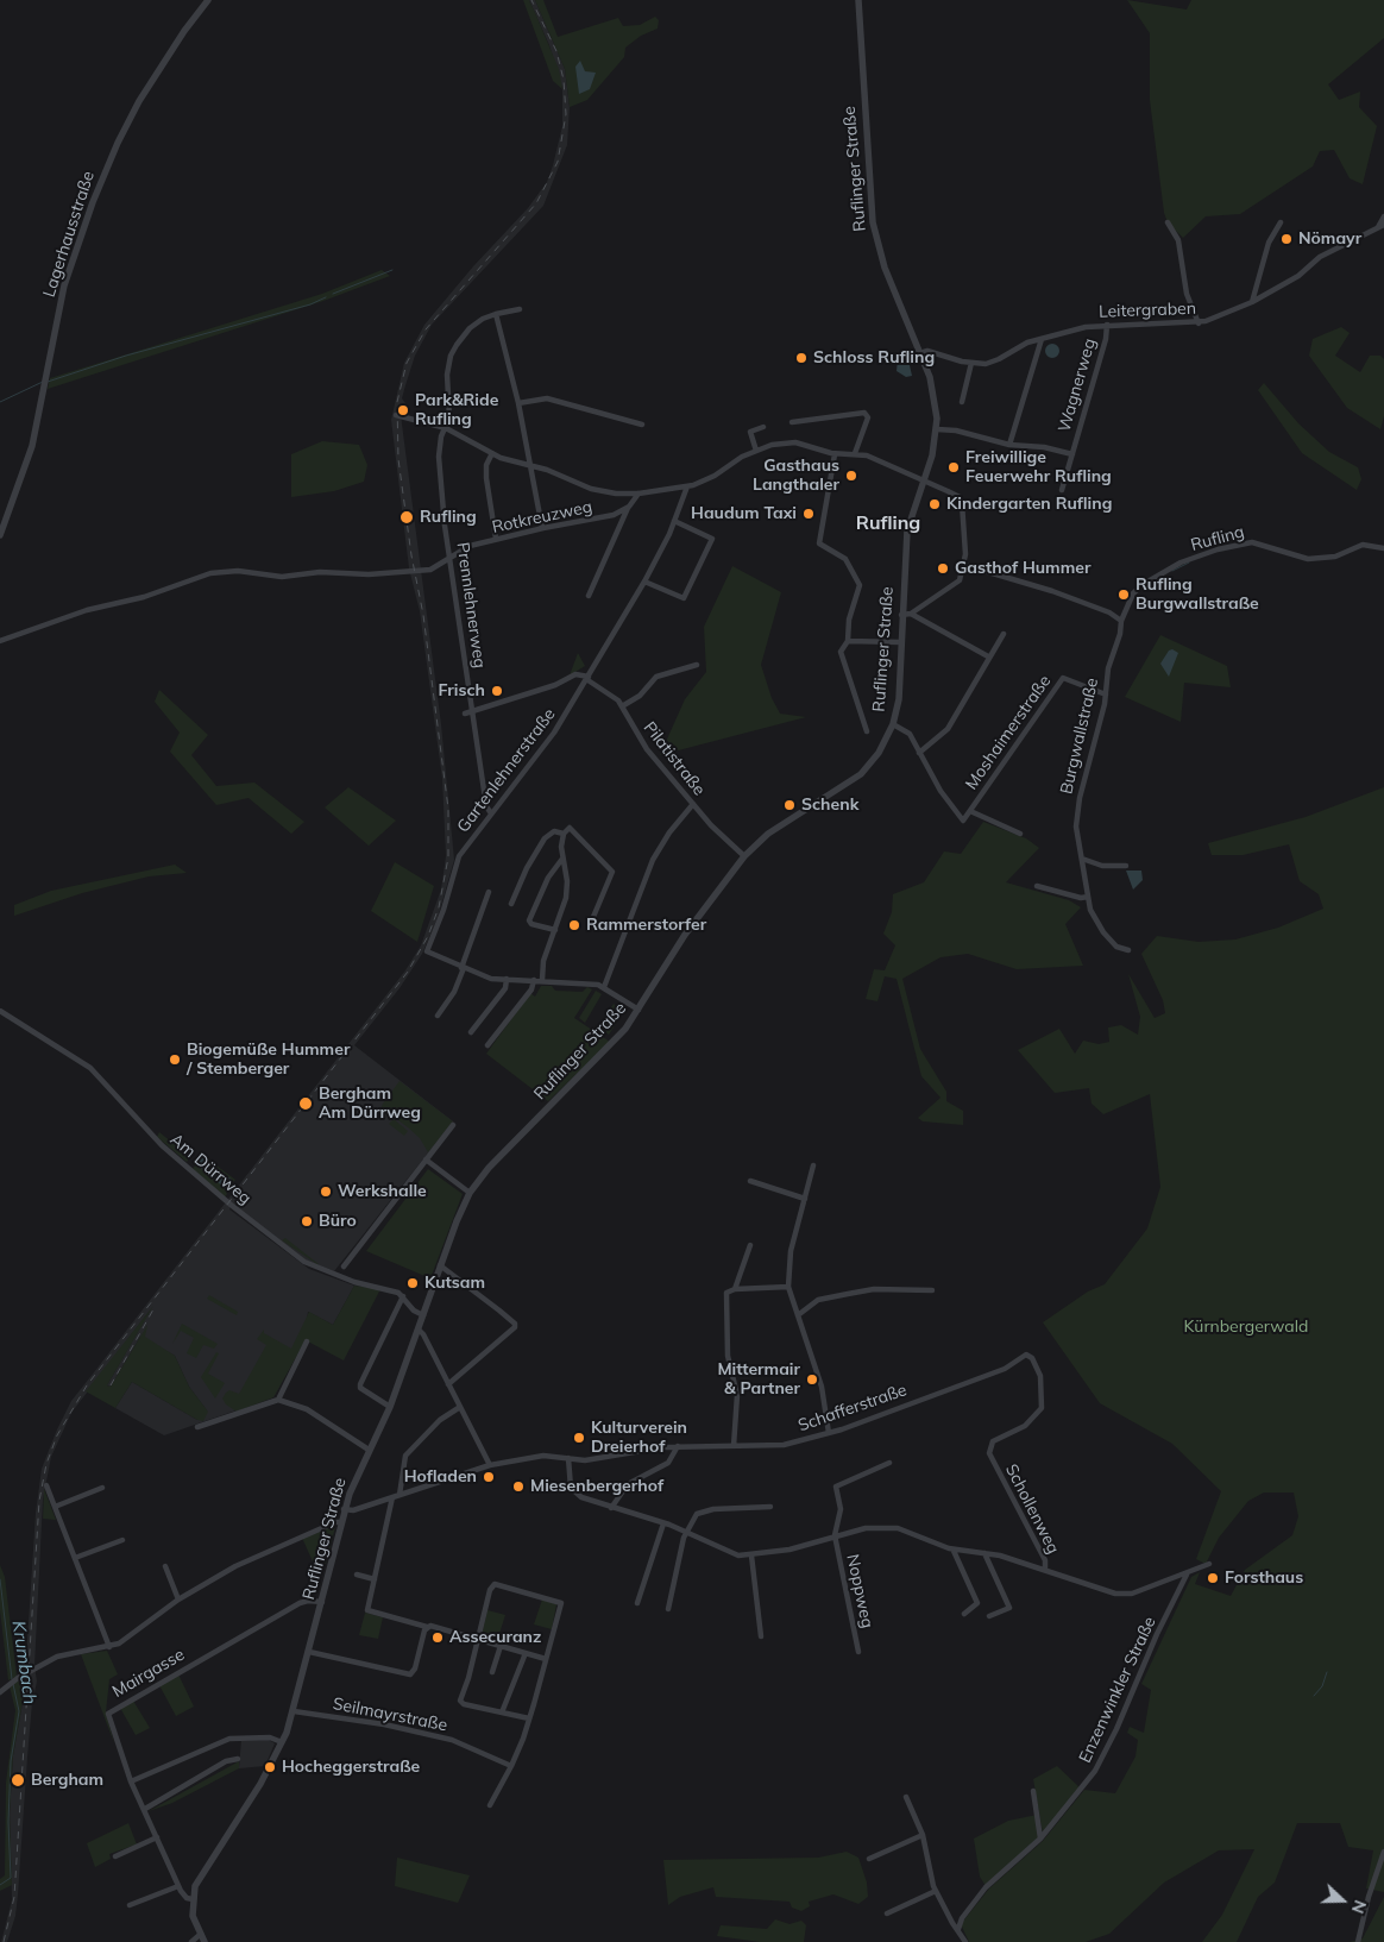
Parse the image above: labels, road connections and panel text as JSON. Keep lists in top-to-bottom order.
{
  "streets": {
    "street": [
      "Ruflinger Straße",
      "Lagerhausstraße",
      "Leitergraben",
      "Wagnerweg",
      "Rotkreuzweg",
      "Rufling",
      "Prennlehnerweg",
      "Moshaimerstraße",
      "Burgwallstraße",
      "Pilatistraße",
      "Gartenlehnerstraße",
      "Am Dürrweg",
      "Schafferstraße",
      "Schollenweg",
      "Noppweg",
      "Mairgasse",
      "Enzenwinkler Straße",
      "Seilmayrstraße"
    ]
  },
  "crossings": [
    ["Ruflinger Straße", "Leitergraben"],
    ["Ruflinger Straße", "Wagnerweg"],
    ["Ruflinger Straße", "Moshaimerstraße"],
    ["Ruflinger Straße", "Pilatistraße"],
    ["Ruflinger Straße", "Am Dürrweg"],
    ["Ruflinger Straße", "Schafferstraße"],
    ["Ruflinger Straße", "Mairgasse"],
    ["Ruflinger Straße", "Seilmayrstraße"],
    ["Leitergraben", "Wagnerweg"],
    ["Rotkreuzweg", "Prennlehnerweg"],
    ["Rufling", "Burgwallstraße"],
    ["Prennlehnerweg", "Gartenlehnerstraße"],
    ["Moshaimerstraße", "Burgwallstraße"],
    ["Pilatistraße", "Gartenlehnerstraße"],
    ["Schafferstraße", "Schollenweg"]
  ],
  "districts": ["Rufling"],
  "water": ["Krumbach"],
  "parks": ["Kürnbergerwald"],
  "places": [
    "Nömayr",
    "Schloss Rufling",
    "Park&Ride Rufling",
    "Freiwillige Feuerwehr Rufling",
    "Gasthaus Langthaler",
    "Kindergarten Rufling",
    "Haudum Taxi",
    "Rufling",
    "Gasthof Hummer",
    "Rufling Burgwallstraße",
    "Frisch",
    "Schenk",
    "Rammerstorfer",
    "Biogemüße Hummer / Stemberger",
    "Bergham Am Dürrweg",
    "Werkshalle",
    "Büro",
    "Kutsam",
    "Mittermair & Partner",
    "Kulturverein Dreierhof",
    "Hofladen",
    "Miesenbergerhof",
    "Forsthaus",
    "Assecuranz",
    "Hocheggerstraße",
    "Bergham"
  ],
  "north": "right"
}
